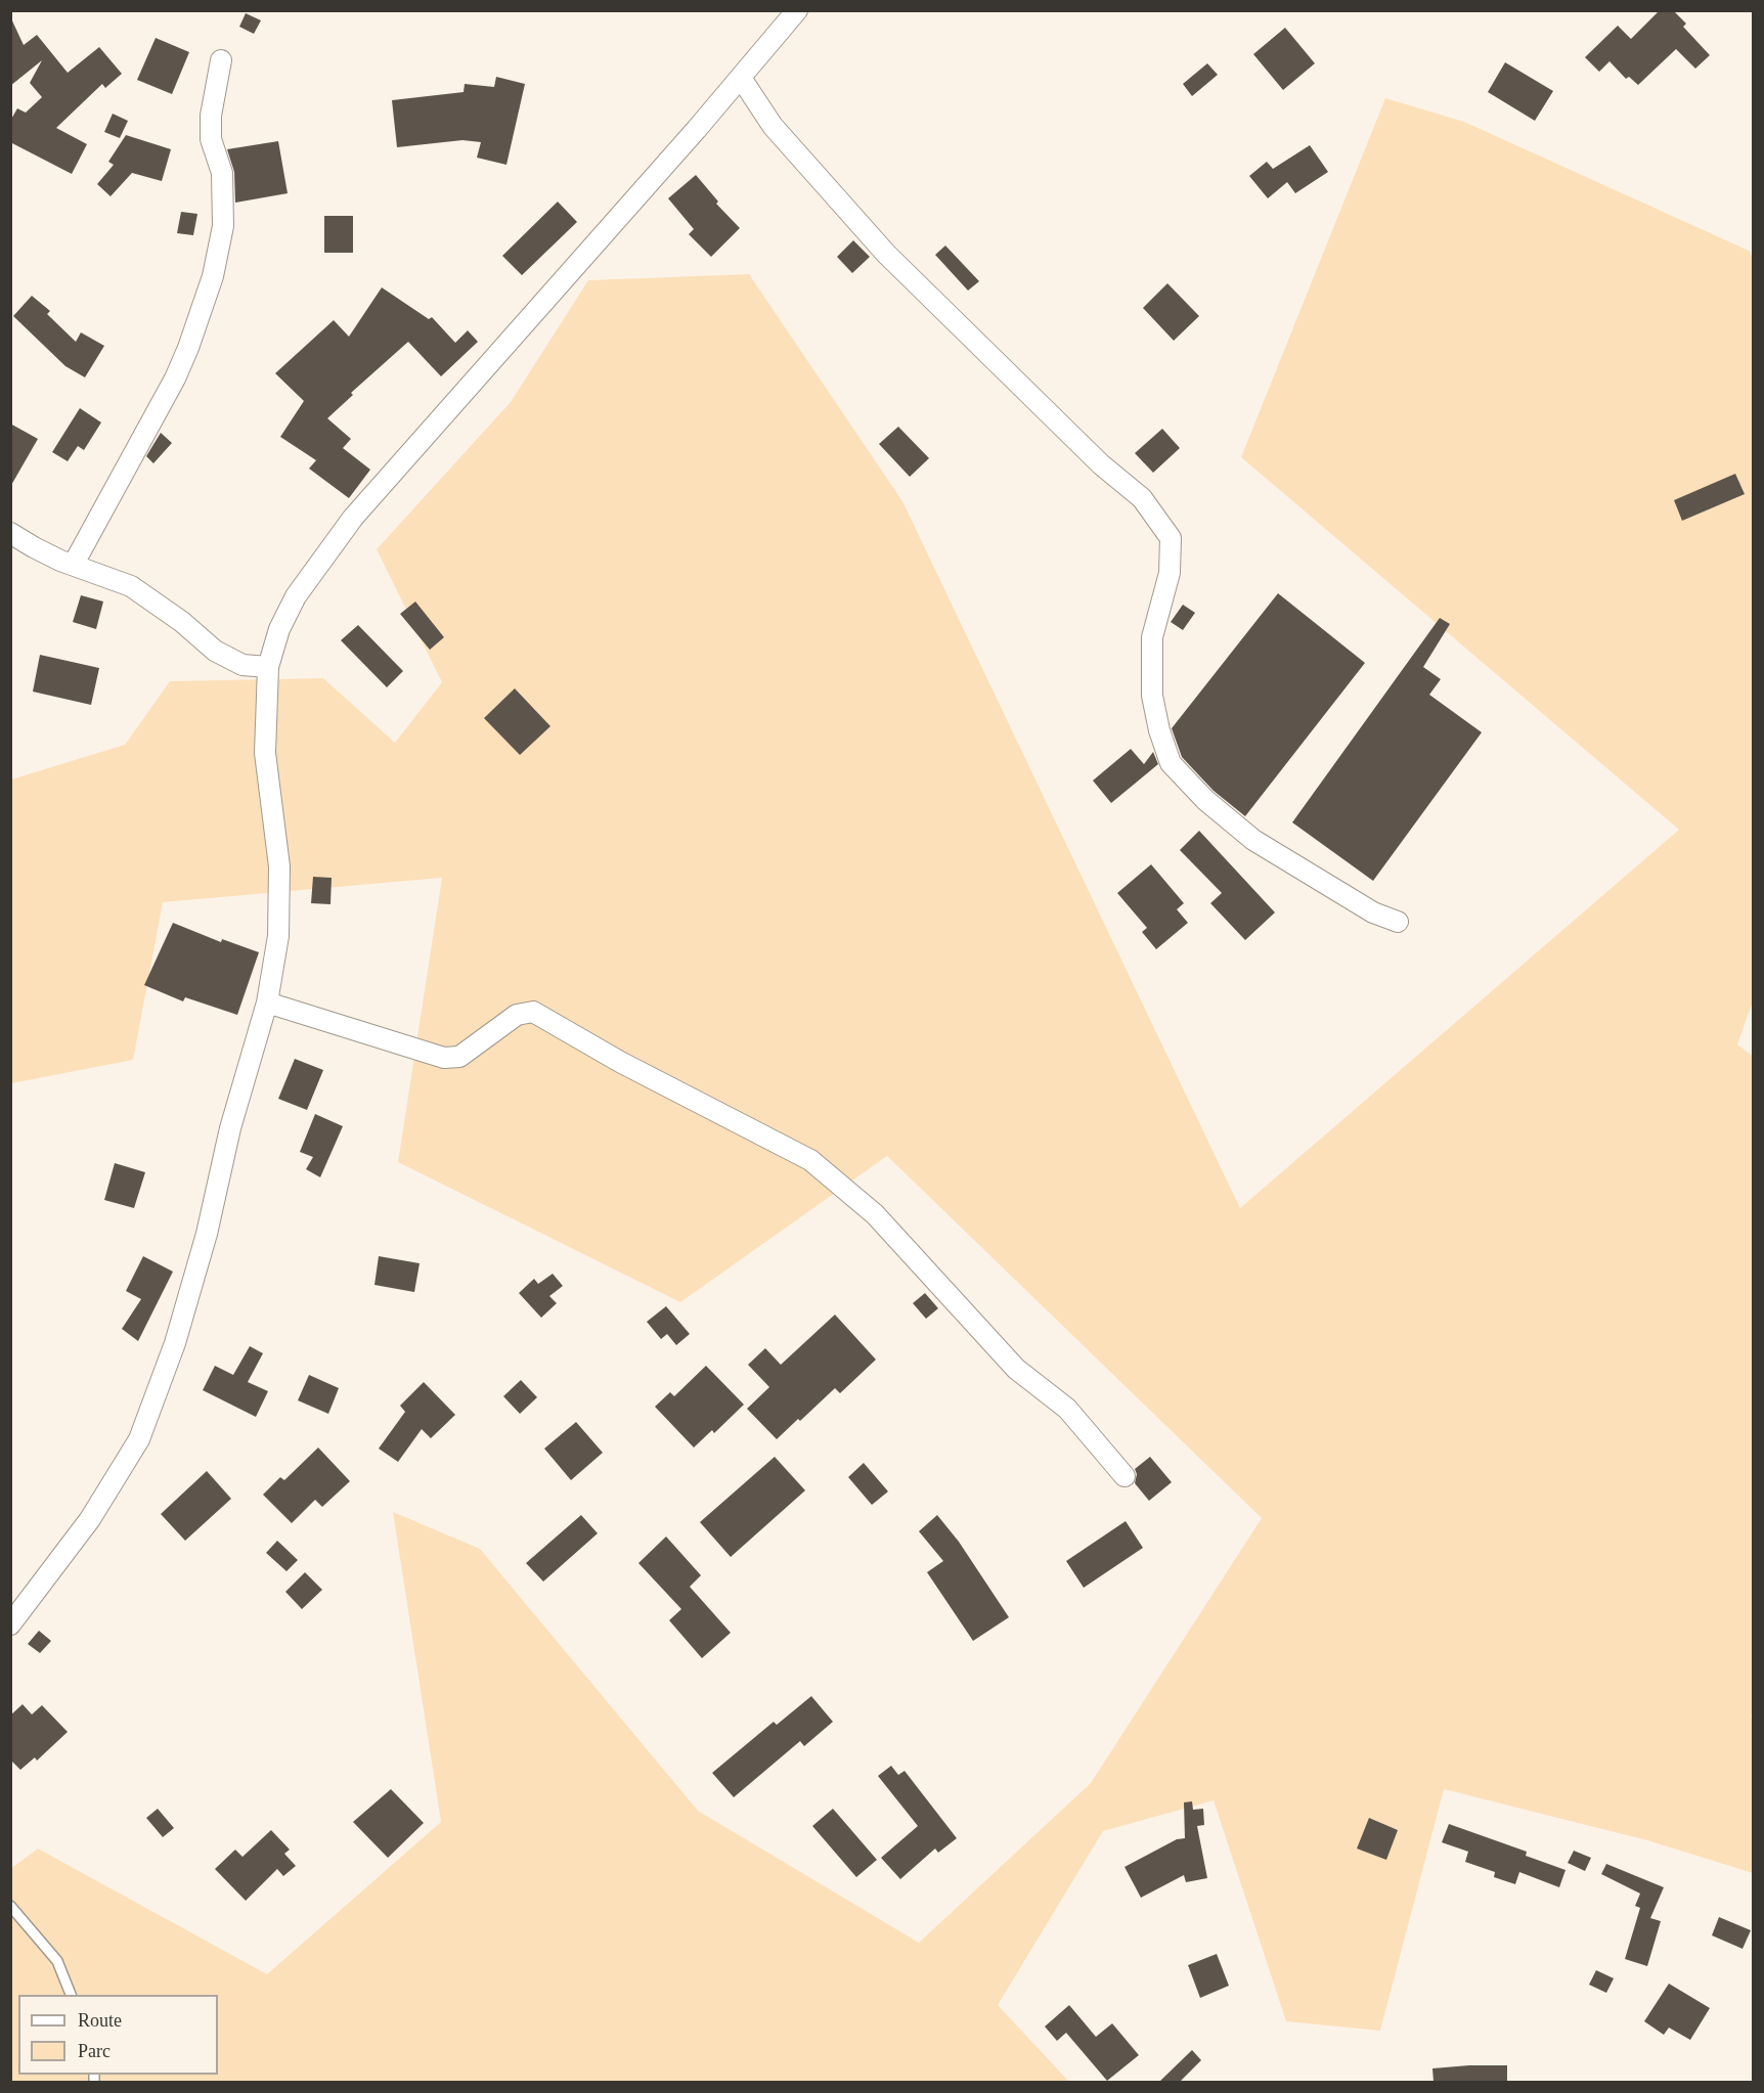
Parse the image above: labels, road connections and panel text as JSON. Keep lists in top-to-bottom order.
{
  "legend": ["Route", "Parc"]
}
